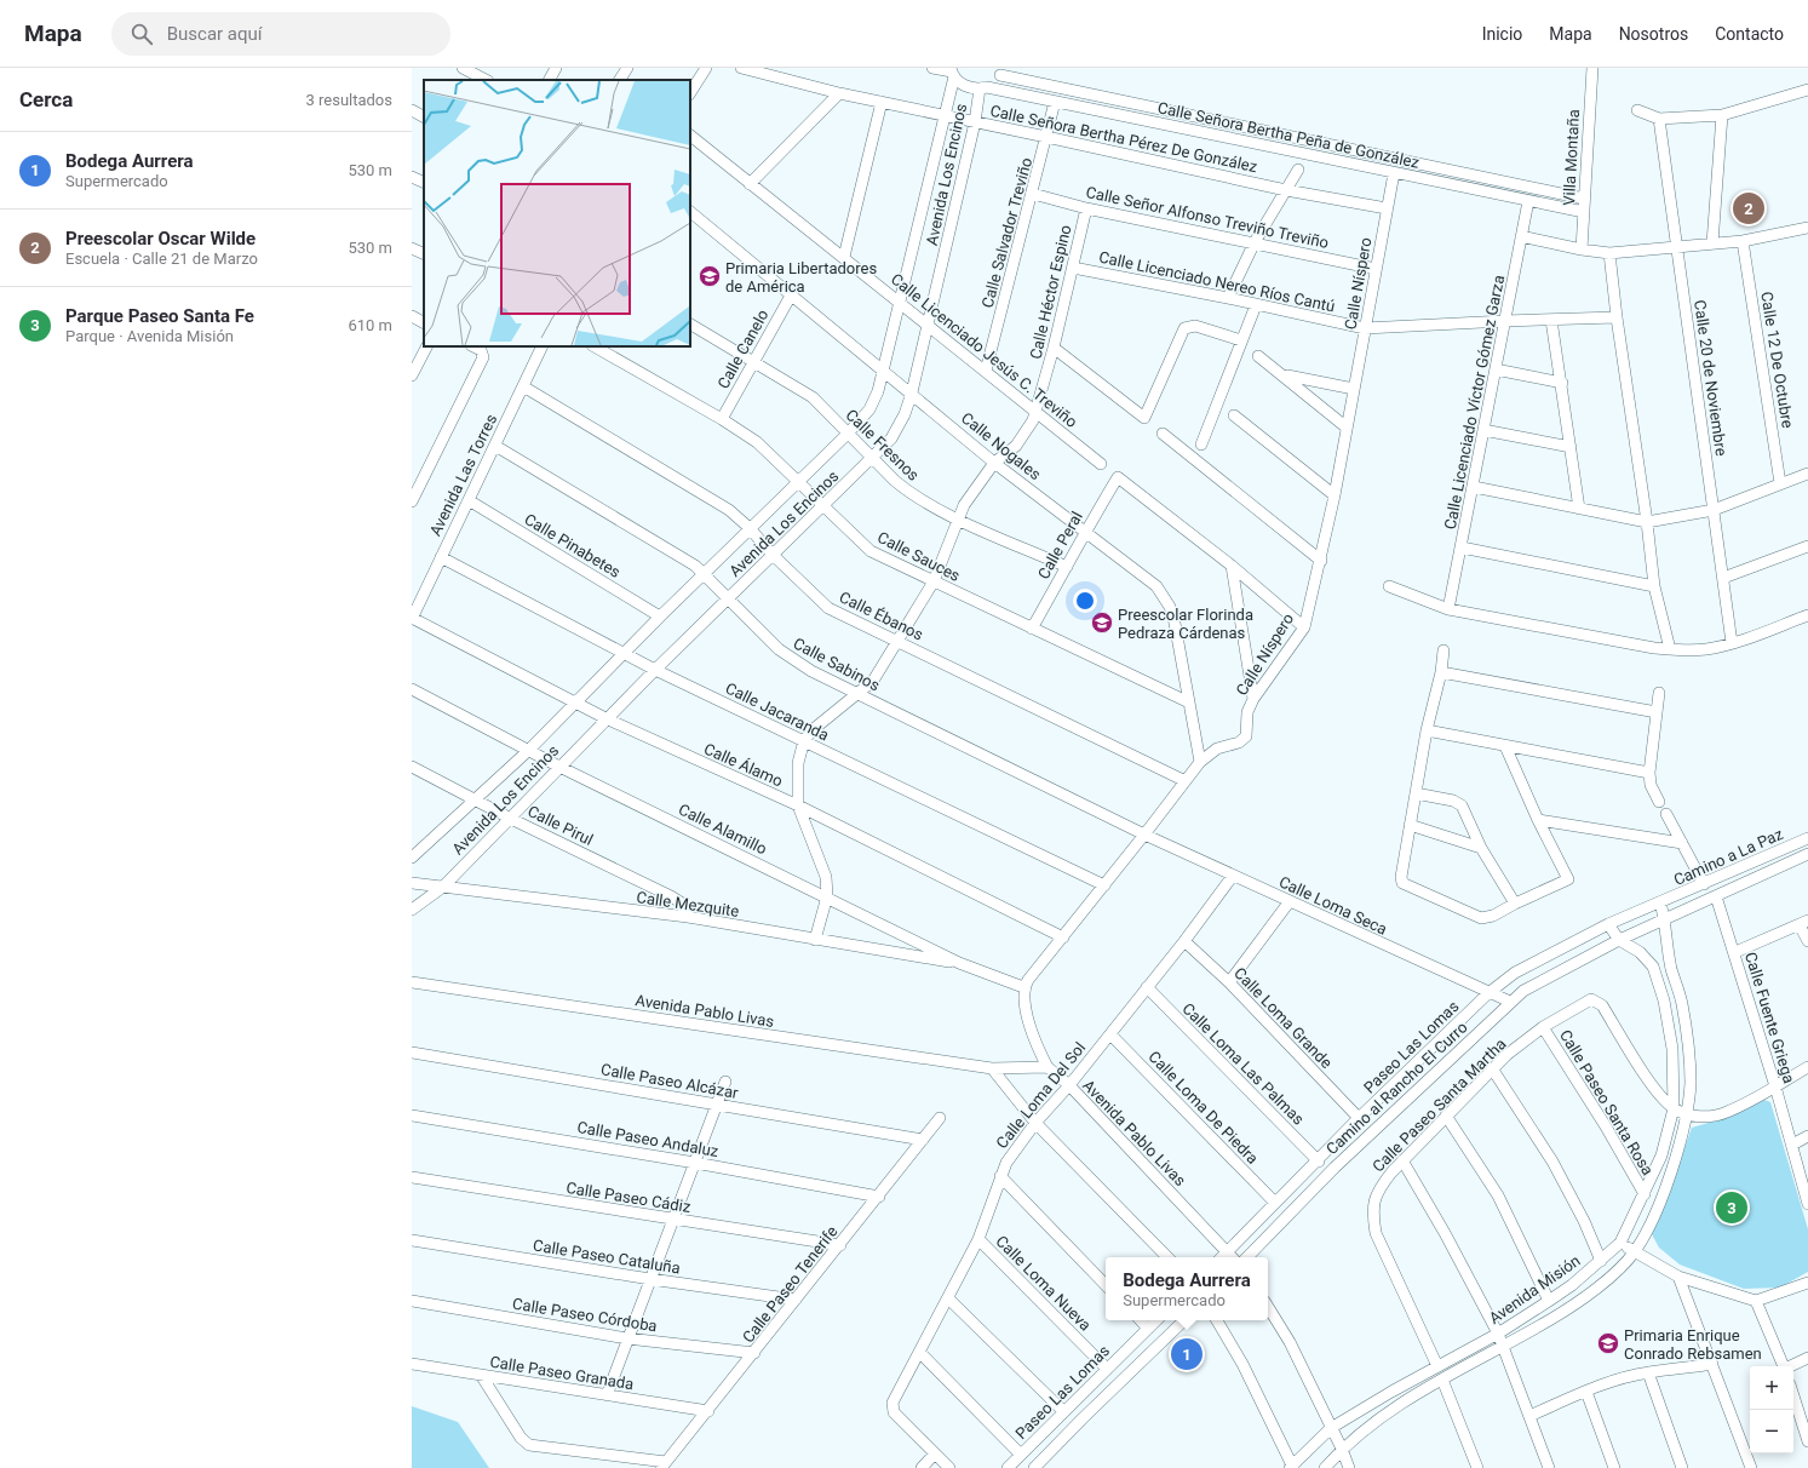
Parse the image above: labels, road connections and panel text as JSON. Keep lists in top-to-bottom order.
{
  "streets": {
    "street": [
      "Calle Señora Bertha Peña de González",
      "Calle Señora Bertha Pérez De González",
      "Villa Montaña",
      "Avenida Los Encinos",
      "Calle Señor Alfonso Treviño Treviño",
      "Calle Salvador Treviño",
      "Calle Licenciado Nereo Ríos Cantú",
      "Calle Níspero",
      "Calle Héctor Espino",
      "Calle Canelo",
      "Calle Licenciado Jesús C. Treviño",
      "Calle 12 De Octubre",
      "Calle 20 de Noviembre",
      "Calle Licenciado Víctor Gómez Garza",
      "Calle Fresnos",
      "Calle Nogales",
      "Avenida Las Torres",
      "Calle Pinabetes",
      "Calle Peral",
      "Calle Sauces",
      "Calle Ébanos",
      "Calle Sabinos",
      "Calle Jacaranda",
      "Calle Álamo",
      "Calle Pirul",
      "Calle Alamillo",
      "Camino a La Paz",
      "Calle Mezquite",
      "Calle Loma Seca",
      "Avenida Pablo Livas",
      "Calle Loma Grande",
      "Calle Fuente Griega",
      "Paseo Las Lomas",
      "Calle Loma Las Palmas",
      "Calle Paseo Alcázar",
      "Camino al Rancho El Curro",
      "Calle Loma Del Sol",
      "Calle Paseo Santa Rosa",
      "Calle Paseo Santa Martha",
      "Calle Loma De Piedra",
      "Calle Paseo Andaluz",
      "Calle Paseo Cádiz",
      "Calle Paseo Cataluña",
      "Calle Loma Nueva",
      "Calle Paseo Tenerife",
      "Avenida Misión",
      "Calle Paseo Córdoba",
      "Calle Paseo Granada"
    ]
  },
  "crossings": [
    ["Calle Señora Bertha Peña de González", "Villa Montaña"],
    ["Calle Señora Bertha Peña de González", "Avenida Los Encinos"],
    ["Calle Señora Bertha Peña de González", "Calle Salvador Treviño"],
    ["Calle Señora Bertha Peña de González", "Calle Níspero"],
    ["Calle Señora Bertha Peña de González", "Calle Licenciado Víctor Gómez Garza"],
    ["Calle Señora Bertha Pérez De González", "Avenida Los Encinos"],
    ["Calle Señora Bertha Pérez De González", "Calle Salvador Treviño"],
    ["Calle Señora Bertha Pérez De González", "Calle Níspero"],
    ["Avenida Los Encinos", "Calle Licenciado Jesús C. Treviño"],
    ["Avenida Los Encinos", "Calle Fresnos"],
    ["Avenida Los Encinos", "Calle Nogales"],
    ["Avenida Los Encinos", "Calle Pinabetes"],
    ["Avenida Los Encinos", "Calle Sauces"],
    ["Avenida Los Encinos", "Calle Ébanos"],
    ["Avenida Los Encinos", "Calle Sabinos"],
    ["Avenida Los Encinos", "Calle Jacaranda"],
    ["Avenida Los Encinos", "Calle Álamo"],
    ["Avenida Los Encinos", "Calle Pirul"],
    ["Avenida Los Encinos", "Calle Alamillo"],
    ["Avenida Los Encinos", "Calle Mezquite"],
    ["Calle Señor Alfonso Treviño Treviño", "Calle Salvador Treviño"],
    ["Calle Señor Alfonso Treviño Treviño", "Calle Níspero"],
    ["Calle Señor Alfonso Treviño Treviño", "Calle Héctor Espino"],
    ["Calle Salvador Treviño", "Calle Licenciado Jesús C. Treviño"],
    ["Calle Licenciado Nereo Ríos Cantú", "Calle Níspero"],
    ["Calle Licenciado Nereo Ríos Cantú", "Calle Héctor Espino"],
    ["Calle Licenciado Nereo Ríos Cantú", "Calle Licenciado Víctor Gómez Garza"],
    ["Calle Níspero", "Calle Nogales"],
    ["Calle Níspero", "Calle Ébanos"],
    ["Calle Níspero", "Calle Sabinos"],
    ["Calle Níspero", "Calle Jacaranda"],
    ["Calle Níspero", "Calle Álamo"],
    ["Calle Níspero", "Calle Alamillo"],
    ["Calle Níspero", "Calle Loma Seca"],
    ["Calle Héctor Espino", "Calle Licenciado Jesús C. Treviño"],
    ["Calle Héctor Espino", "Calle Fresnos"],
    ["Calle Héctor Espino", "Calle Nogales"],
    ["Calle Héctor Espino", "Calle Sauces"],
    ["Calle Héctor Espino", "Calle Ébanos"],
    ["Calle Héctor Espino", "Calle Sabinos"],
    ["Calle Héctor Espino", "Calle Jacaranda"],
    ["Calle Canelo", "Calle Fresnos"],
    ["Calle Canelo", "Calle Nogales"],
    ["Calle Canelo", "Calle Sauces"],
    ["Calle Fresnos", "Calle Peral"],
    ["Calle Nogales", "Calle Peral"],
    ["Calle Nogales", "Calle Sauces"],
    ["Avenida Las Torres", "Calle Pinabetes"],
    ["Avenida Las Torres", "Calle Ébanos"],
    ["Avenida Las Torres", "Calle Sabinos"],
    ["Avenida Las Torres", "Calle Jacaranda"],
    ["Avenida Las Torres", "Calle Álamo"],
    ["Calle Peral", "Calle Sauces"],
    ["Calle Sabinos", "Calle Loma Seca"],
    ["Calle Pirul", "Calle Mezquite"],
    ["Calle Alamillo", "Calle Mezquite"],
    ["Camino a La Paz", "Calle Fuente Griega"],
    ["Camino a La Paz", "Paseo Las Lomas"],
    ["Camino a La Paz", "Camino al Rancho El Curro"],
    ["Camino a La Paz", "Avenida Misión"],
    ["Calle Loma Seca", "Paseo Las Lomas"],
    ["Calle Loma Seca", "Camino al Rancho El Curro"],
    ["Calle Loma Seca", "Calle Loma Del Sol"],
    ["Avenida Pablo Livas", "Paseo Las Lomas"],
    ["Avenida Pablo Livas", "Calle Loma Del Sol"],
    ["Calle Loma Grande", "Paseo Las Lomas"],
    ["Calle Loma Grande", "Calle Loma Del Sol"],
    ["Paseo Las Lomas", "Calle Loma Las Palmas"],
    ["Paseo Las Lomas", "Calle Loma De Piedra"],
    ["Paseo Las Lomas", "Calle Loma Nueva"],
    ["Paseo Las Lomas", "Avenida Misión"],
    ["Calle Loma Las Palmas", "Calle Loma Del Sol"],
    ["Calle Paseo Alcázar", "Calle Paseo Tenerife"],
    ["Camino al Rancho El Curro", "Avenida Misión"],
    ["Calle Loma Del Sol", "Calle Loma De Piedra"],
    ["Calle Loma Del Sol", "Calle Loma Nueva"],
    ["Calle Paseo Santa Rosa", "Calle Paseo Santa Martha"],
    ["Calle Paseo Santa Rosa", "Avenida Misión"],
    ["Calle Paseo Santa Martha", "Avenida Misión"],
    ["Calle Paseo Andaluz", "Calle Paseo Tenerife"],
    ["Calle Paseo Cádiz", "Calle Paseo Tenerife"],
    ["Calle Paseo Cataluña", "Calle Paseo Tenerife"],
    ["Calle Paseo Tenerife", "Calle Paseo Córdoba"],
    ["Calle Paseo Tenerife", "Calle Paseo Granada"]
  ],
  "places": {
    "school or university": ["Primaria Libertadores de América", "Preescolar Florinda Pedraza Cárdenas", "Primaria Enrique Conrado Rebsamen"]
  },
  "page": {
    "header": "Mapa",
    "search": "Buscar aquí",
    "nav": [
      "Inicio",
      "Mapa",
      "Nosotros",
      "Contacto"
    ],
    "heading": ["Cerca", "3 resultados"],
    "list": [
      {
        "mark": "1",
        "name": "Bodega Aurrera",
        "note": "Supermercado",
        "value": "530 m"
      },
      {
        "mark": "2",
        "name": "Preescolar Oscar Wilde",
        "note": "Escuela · Calle 21 de Marzo",
        "value": "530 m"
      },
      {
        "mark": "3",
        "name": "Parque Paseo Santa Fe",
        "note": "Parque · Avenida Misión",
        "value": "610 m"
      }
    ],
    "pins": ["2", "3", "1"],
    "popup": ["Bodega Aurrera", "Supermercado"],
    "map_buttons": ["+", "−"]
  }
}
